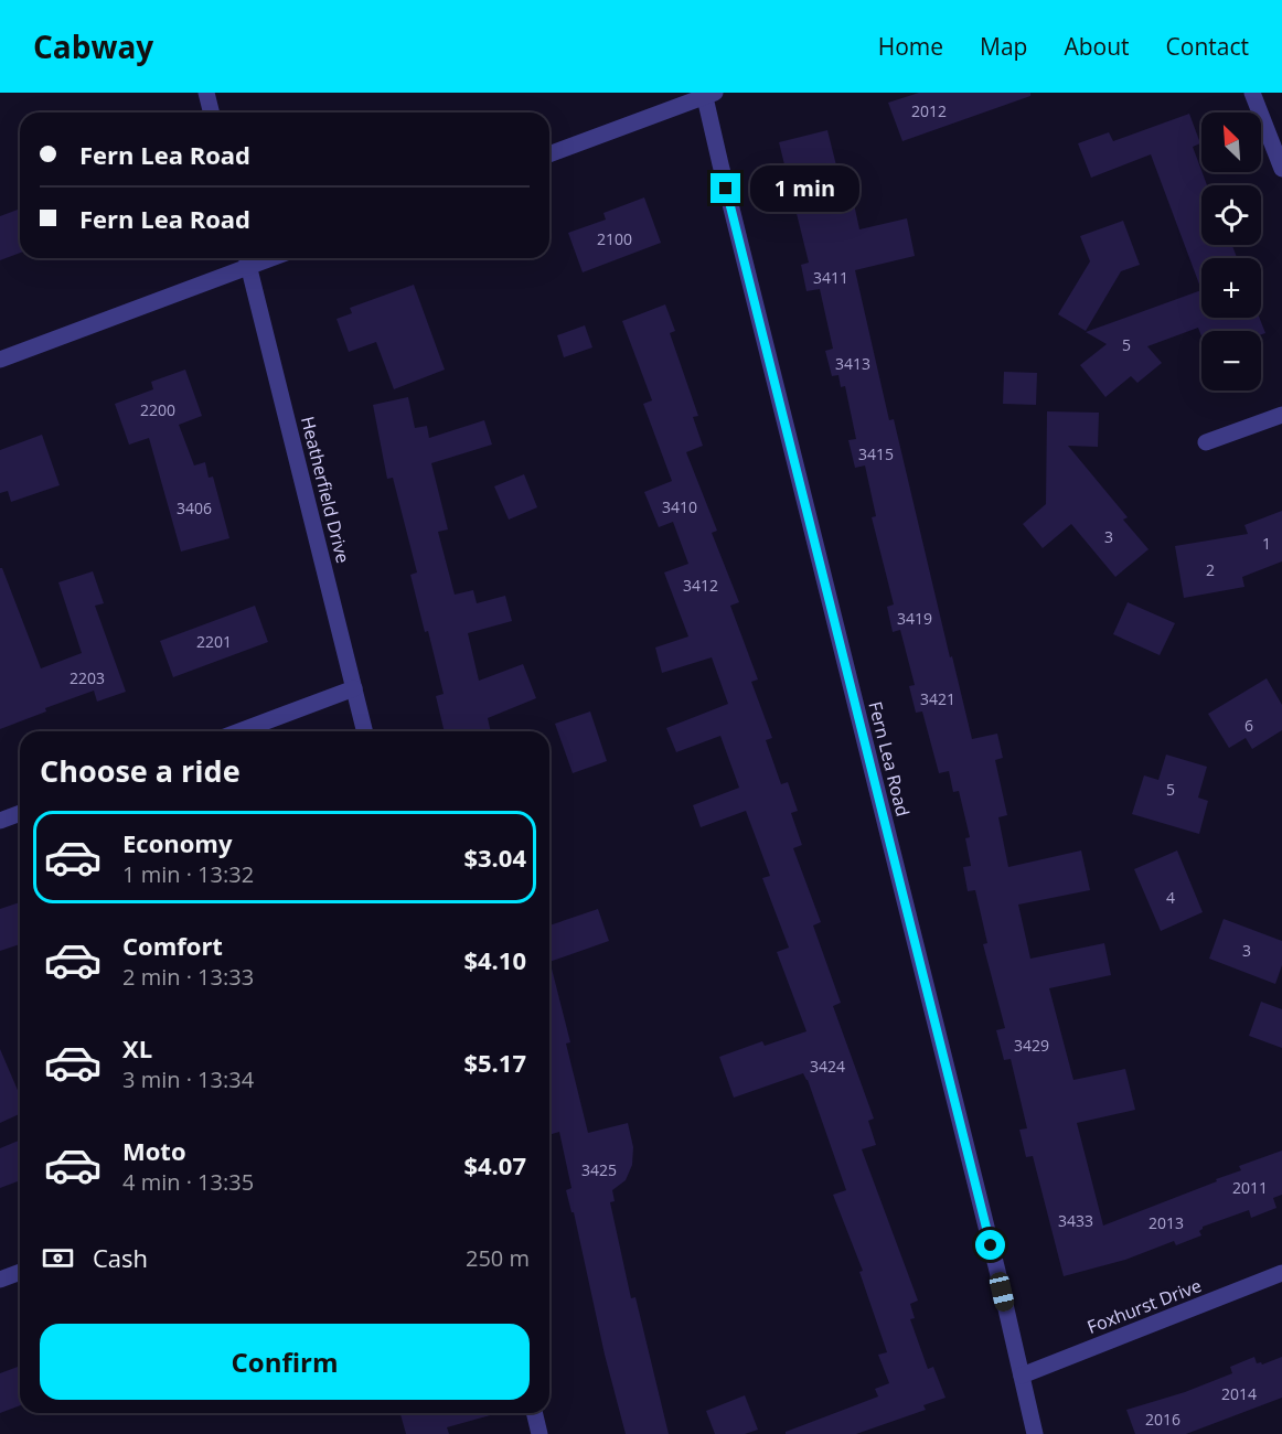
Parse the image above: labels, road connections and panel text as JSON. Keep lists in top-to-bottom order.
{
  "streets": {
    "street": ["Heatherfield Drive", "Fern Lea Road", "Foxhurst Drive"]
  },
  "crossings": [
    ["Fern Lea Road", "Foxhurst Drive"]
  ],
  "house_numbers": [
    "2012",
    "2100",
    "3411",
    "5",
    "3413",
    "2200",
    "3415",
    "3410",
    "3406",
    "3",
    "1",
    "2",
    "3412",
    "3419",
    "2201",
    "2203",
    "3421",
    "6",
    "5",
    "4",
    "3",
    "3429",
    "3424",
    "3425",
    "2011",
    "3433",
    "2013",
    "2014",
    "2016"
  ],
  "north": "top left",
  "page": {
    "header": "Cabway",
    "nav": [
      "Home",
      "Map",
      "About",
      "Contact"
    ],
    "map_buttons": ["+", "−"],
    "banner": ["Fern Lea Road", "Fern Lea Road"],
    "bubble": "1 min",
    "heading": "Choose a ride",
    "list": [
      {
        "name": "Economy",
        "note": "1 min · 13:32",
        "value": "$3.04"
      },
      {
        "name": "Comfort",
        "note": "2 min · 13:33",
        "value": "$4.10"
      },
      {
        "name": "XL",
        "note": "3 min · 13:34",
        "value": "$5.17"
      },
      {
        "name": "Moto",
        "note": "4 min · 13:35",
        "value": "$4.07"
      }
    ],
    "pay": ["Cash", "250 m"],
    "buttons": "Confirm"
  }
}
